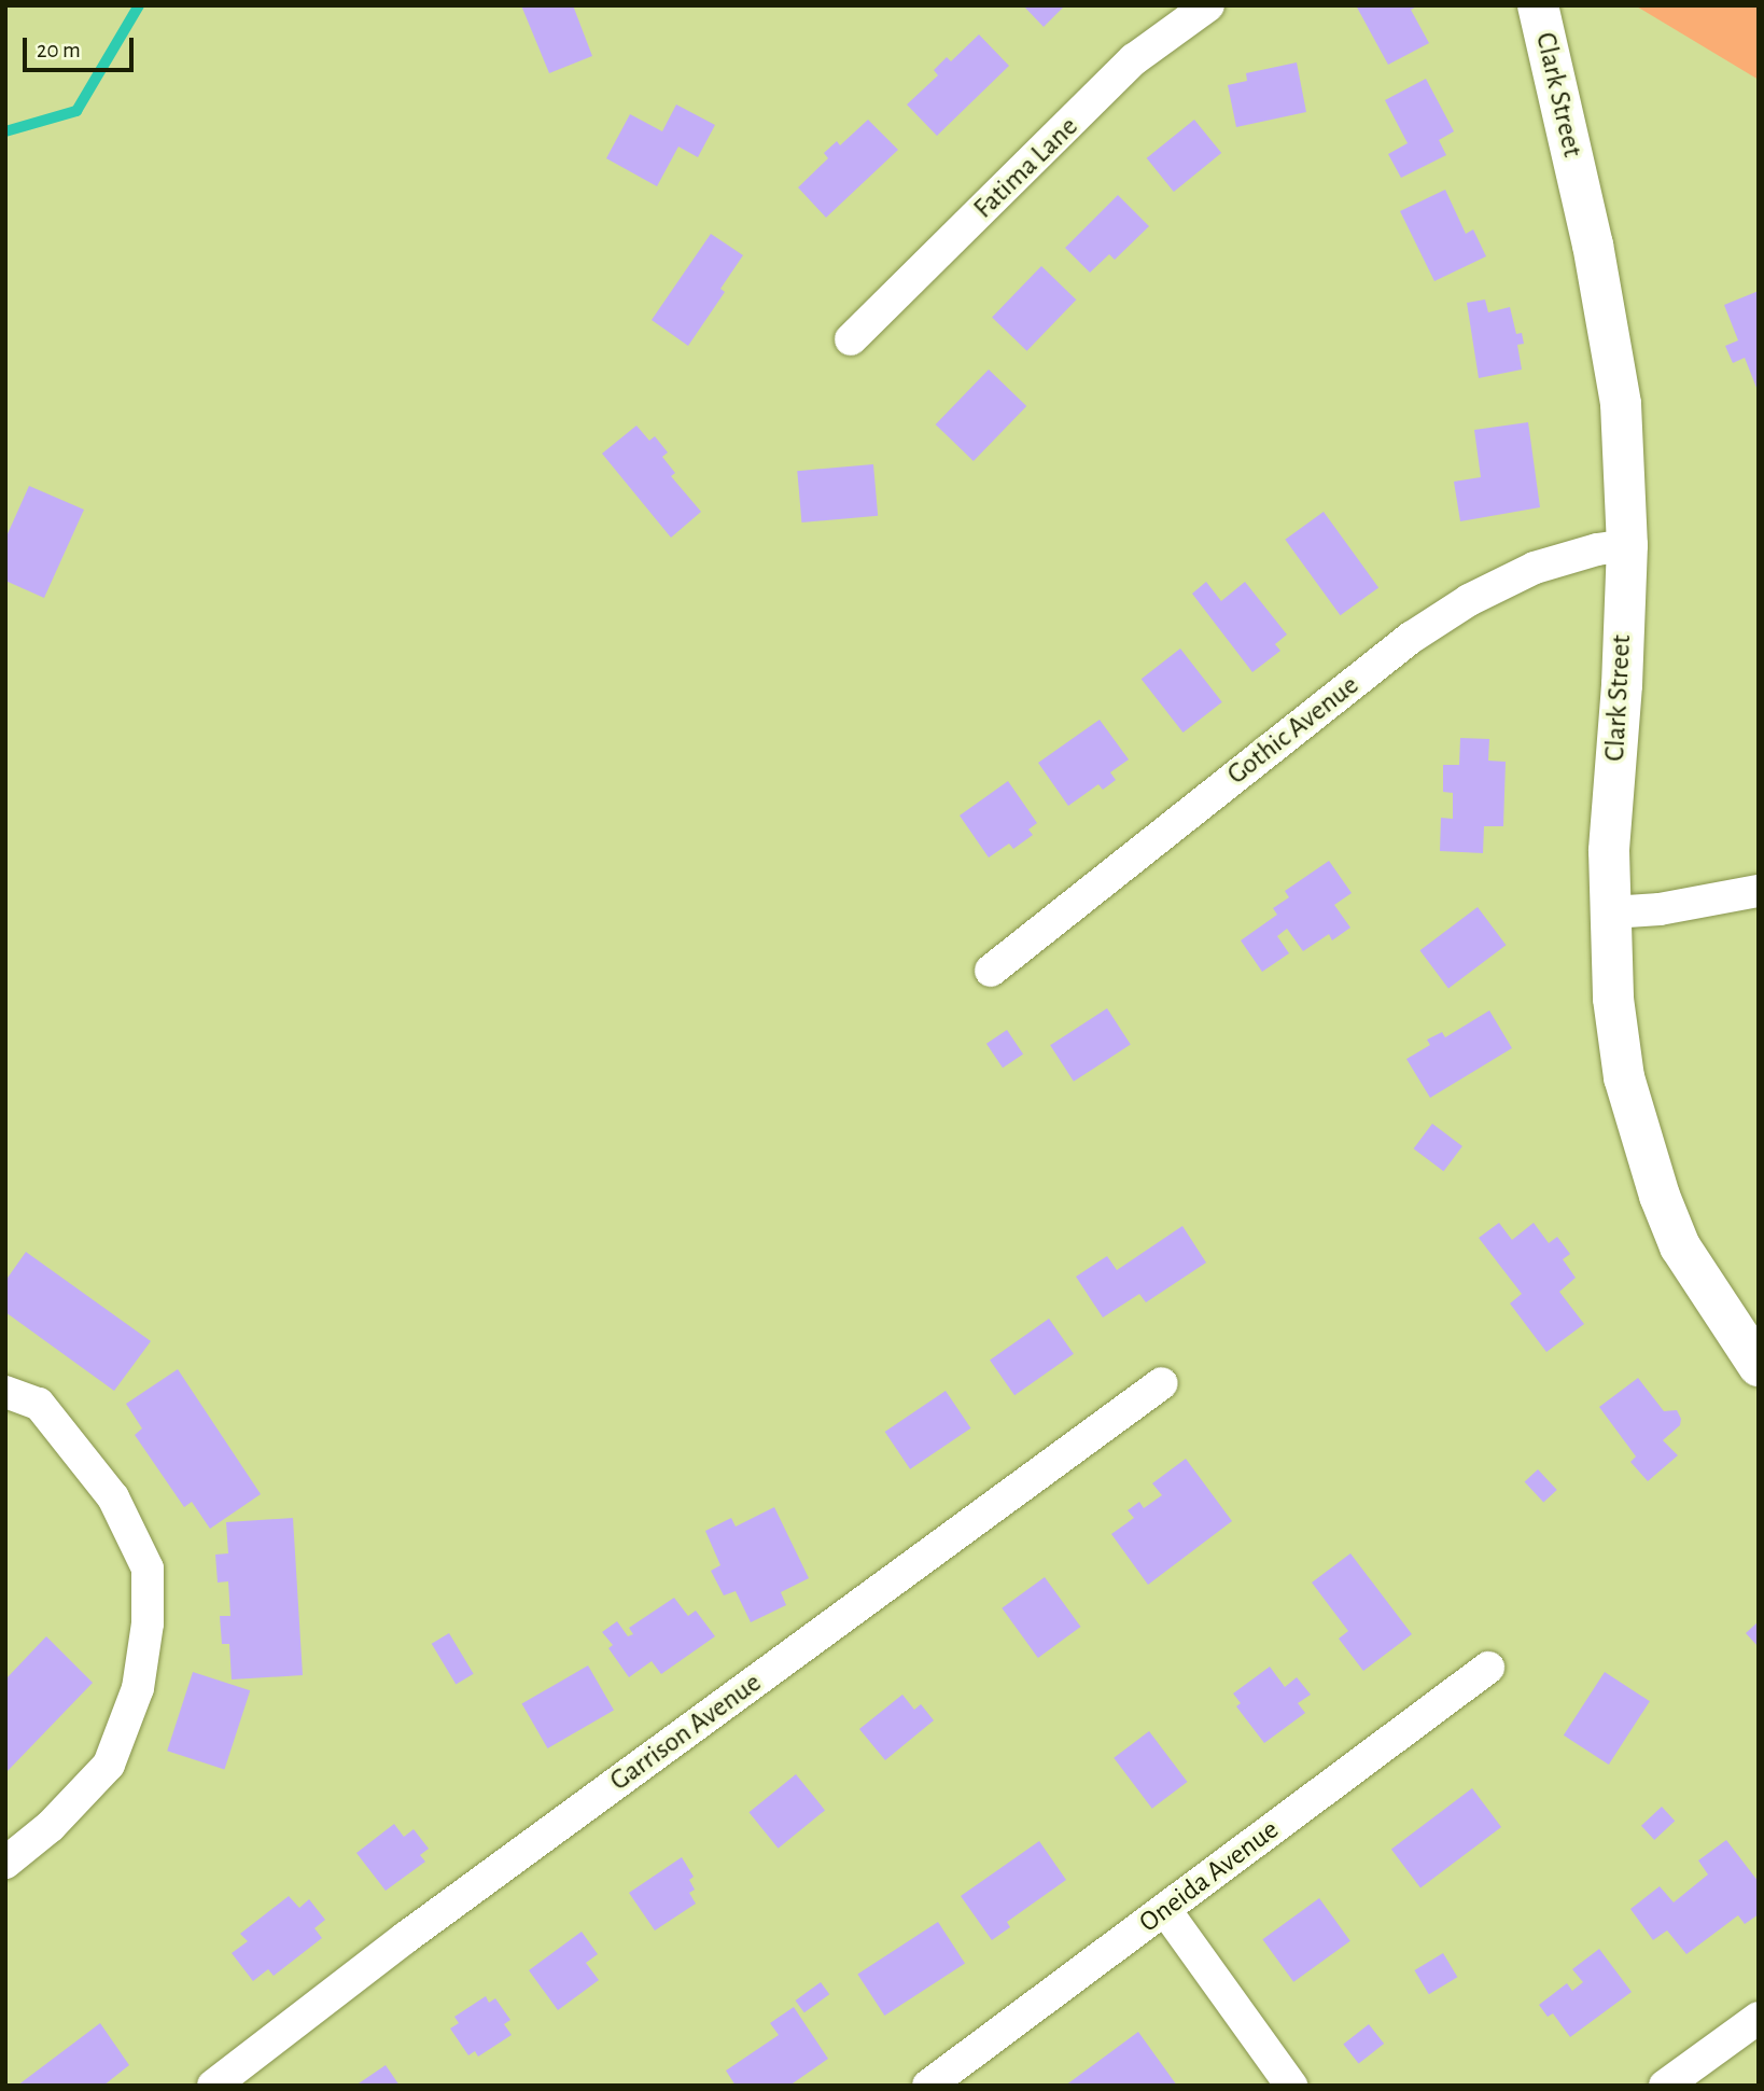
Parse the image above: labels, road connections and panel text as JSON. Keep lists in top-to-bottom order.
{
  "streets": {
    "street": [
      "Clark Street",
      "Fatima Lane",
      "Gothic Avenue",
      "Garrison Avenue",
      "Oneida Avenue"
    ]
  },
  "crossings": [
    ["Clark Street", "Gothic Avenue"]
  ],
  "scale_bar": "20 m"
}
